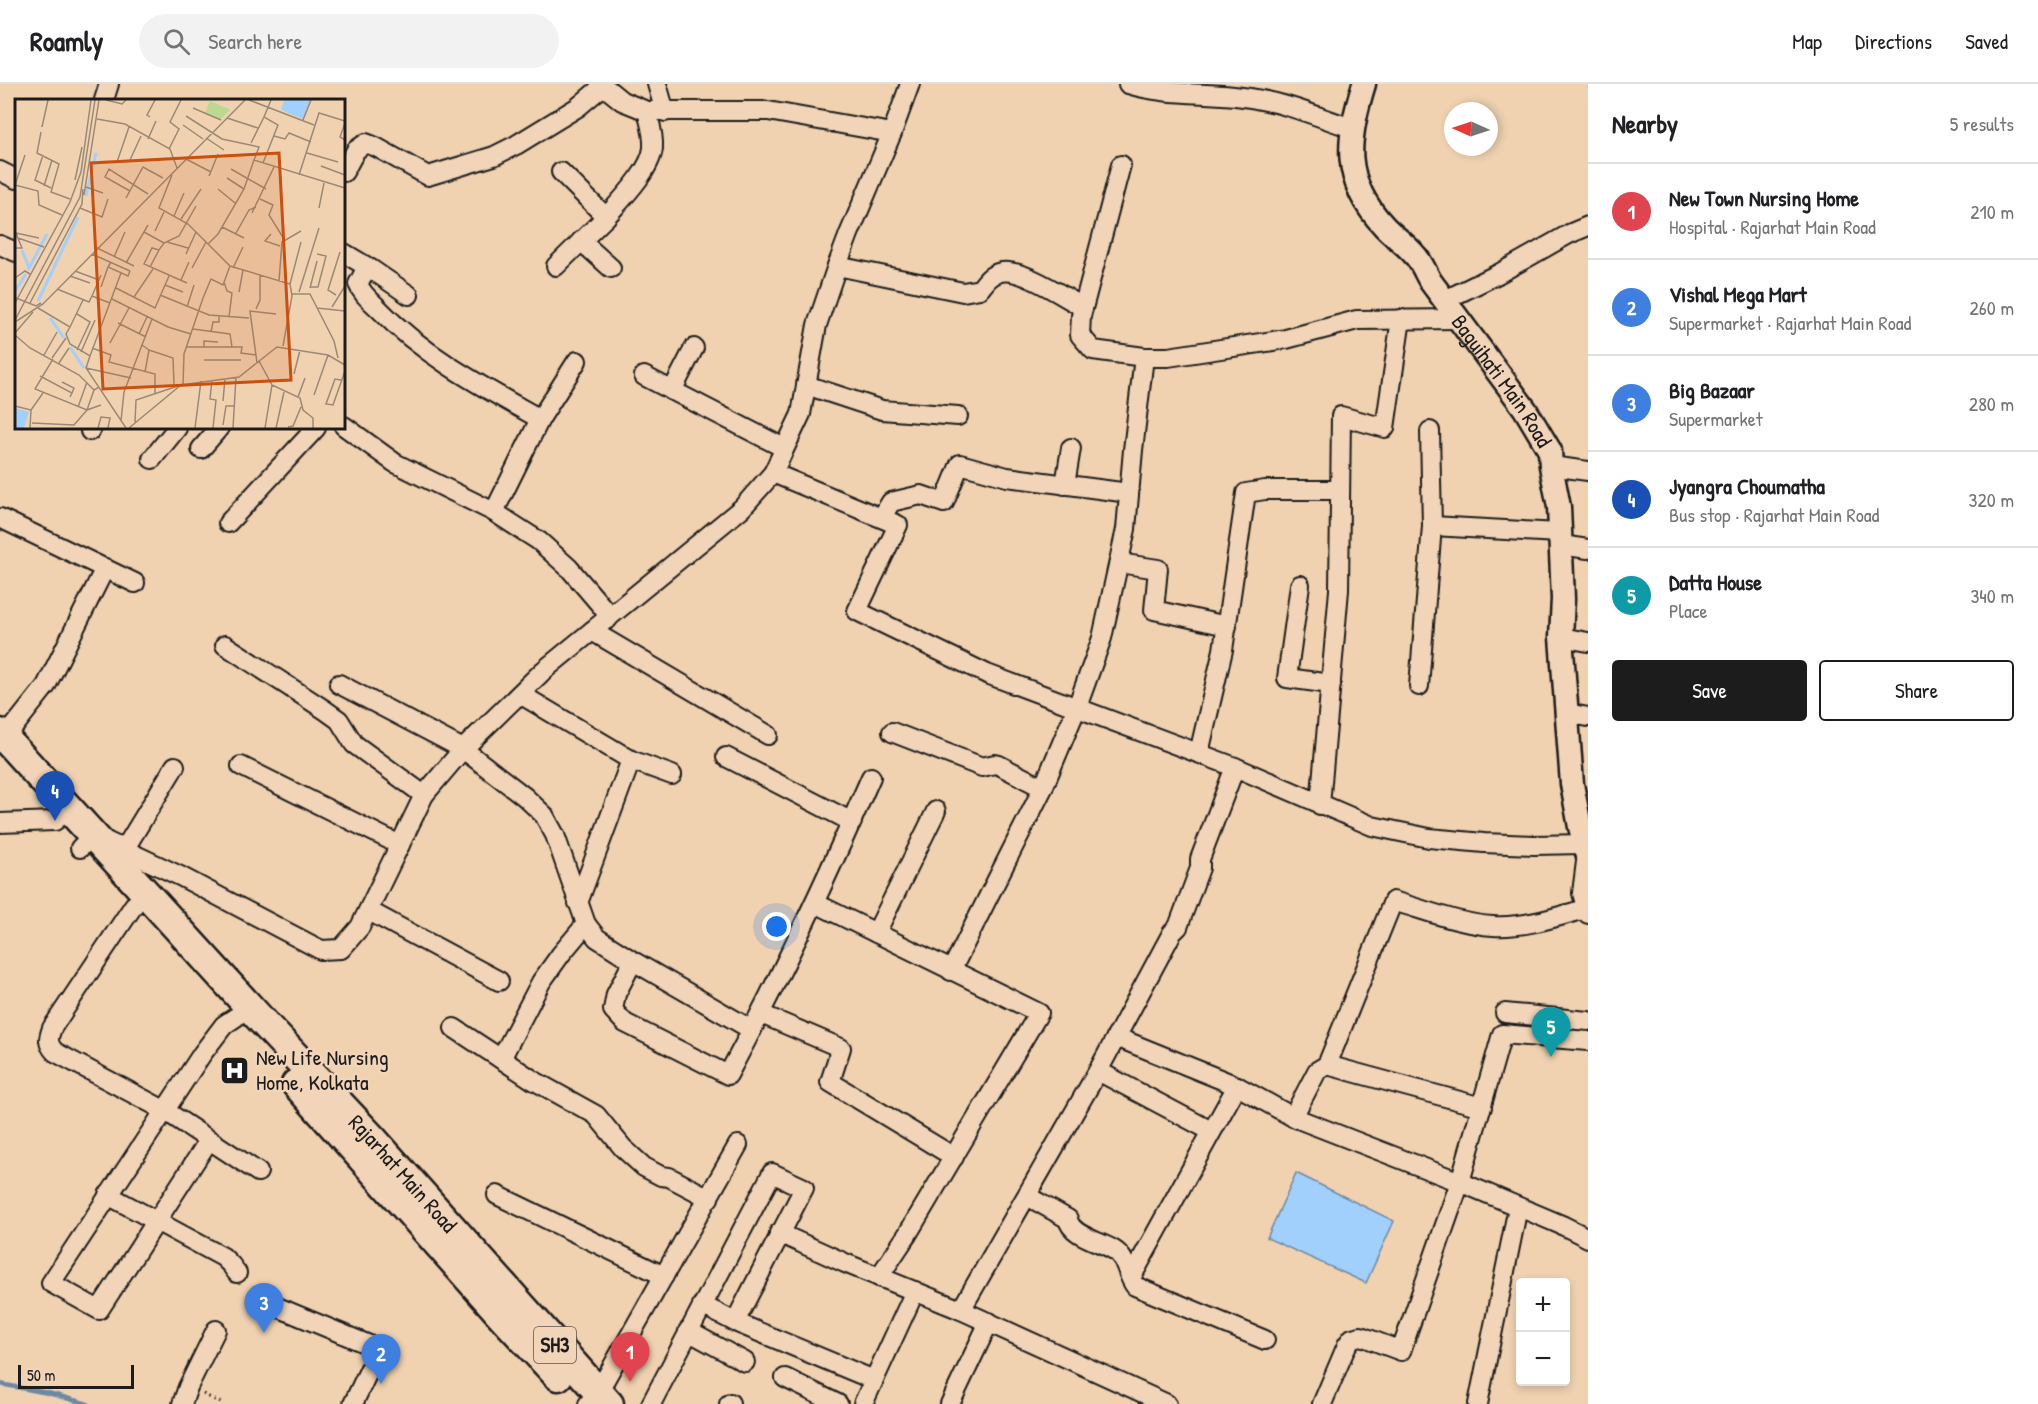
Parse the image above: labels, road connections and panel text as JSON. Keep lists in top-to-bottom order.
{
  "streets": {
    "main road": ["Rajarhat Main Road", "SH3"],
    "street": ["Baguihati Main Road"]
  },
  "places": {
    "hospital": ["New Life Nursing Home, Kolkata"]
  },
  "scale_bar": "50 m",
  "north": "left",
  "page": {
    "header": "Roamly",
    "search": "Search here",
    "nav": ["Map", "Directions", "Saved"],
    "heading": ["Nearby", "5 results"],
    "list": [
      {
        "mark": "1",
        "name": "New Town Nursing Home",
        "note": "Hospital · Rajarhat Main Road",
        "value": "210 m"
      },
      {
        "mark": "2",
        "name": "Vishal Mega Mart",
        "note": "Supermarket · Rajarhat Main Road",
        "value": "260 m"
      },
      {
        "mark": "3",
        "name": "Big Bazaar",
        "note": "Supermarket",
        "value": "280 m"
      },
      {
        "mark": "4",
        "name": "Jyangra Choumatha",
        "note": "Bus stop · Rajarhat Main Road",
        "value": "320 m"
      },
      {
        "mark": "5",
        "name": "Datta House",
        "note": "Place",
        "value": "340 m"
      }
    ],
    "buttons": ["Save", "Share"],
    "pins": [
      "4",
      "5",
      "3",
      "1",
      "2"
    ],
    "map_buttons": ["+", "−"],
    "scale": "50 m"
  }
}
